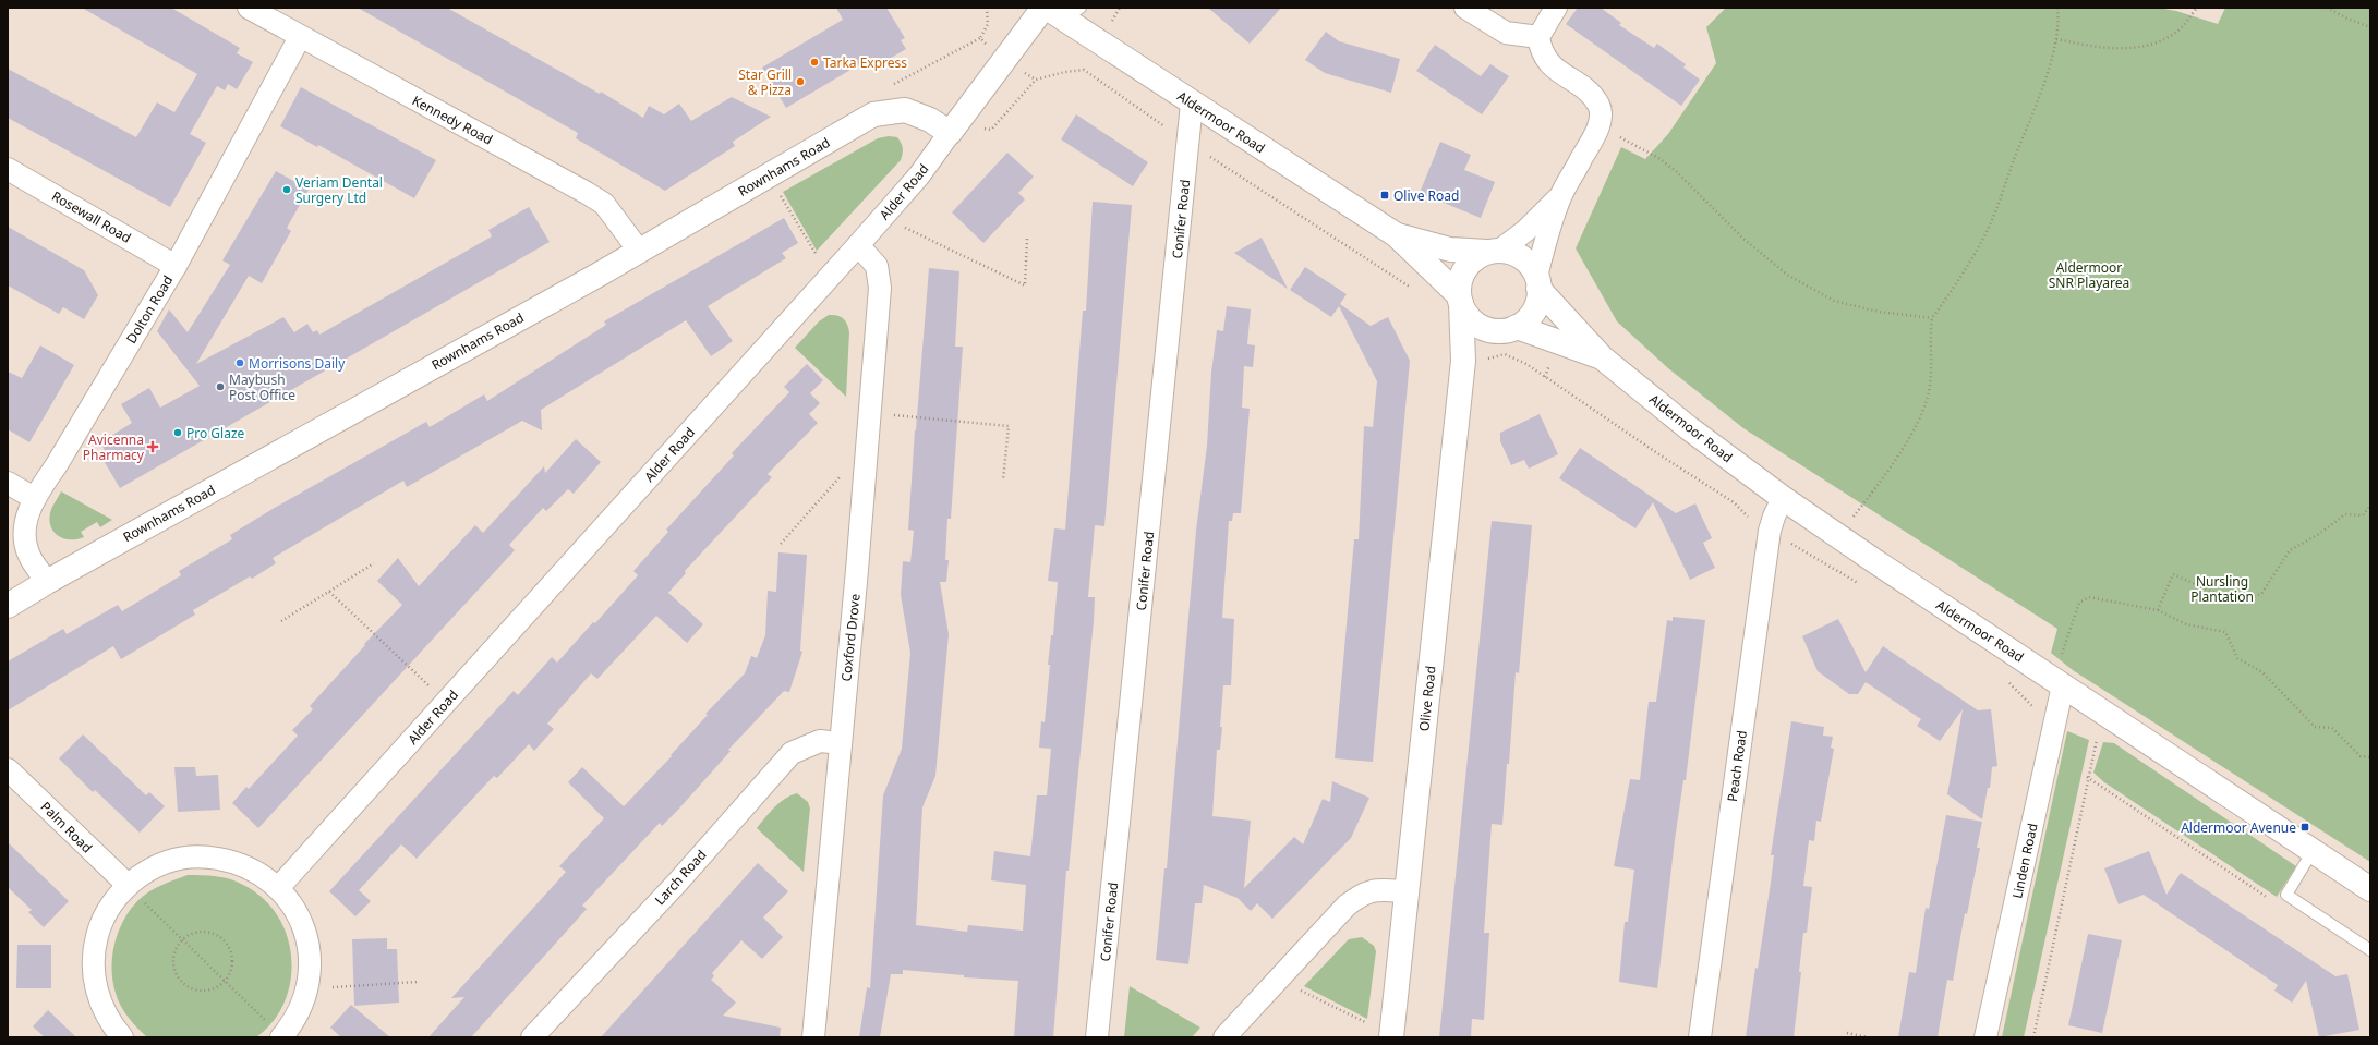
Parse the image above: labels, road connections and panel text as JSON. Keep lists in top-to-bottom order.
{
  "streets": {
    "street": [
      "Kennedy Road",
      "Aldermoor Road",
      "Rownhams Road",
      "Alder Road",
      "Rosewall Road",
      "Conifer Road",
      "Dolton Road",
      "Coxford Drove",
      "Olive Road",
      "Peach Road",
      "Palm Road",
      "Linden Road",
      "Larch Road"
    ]
  },
  "crossings": [
    ["Kennedy Road", "Rownhams Road"],
    ["Kennedy Road", "Dolton Road"],
    ["Aldermoor Road", "Conifer Road"],
    ["Aldermoor Road", "Olive Road"],
    ["Aldermoor Road", "Peach Road"],
    ["Aldermoor Road", "Linden Road"],
    ["Rownhams Road", "Alder Road"],
    ["Rownhams Road", "Dolton Road"],
    ["Alder Road", "Coxford Drove"],
    ["Rosewall Road", "Dolton Road"],
    ["Coxford Drove", "Larch Road"]
  ],
  "parks": ["Aldermoor SNR Playarea", "Nursling Plantation"],
  "places": {
    "other": [
      "Tarka Express",
      "Star Grill & Pizza",
      "Veriam Dental Surgery Ltd",
      "Morrisons Daily",
      "Maybush Post Office",
      "Pro Glaze"
    ],
    "transit": ["Olive Road", "Aldermoor Avenue"],
    "health": ["Avicenna Pharmacy"]
  }
}
